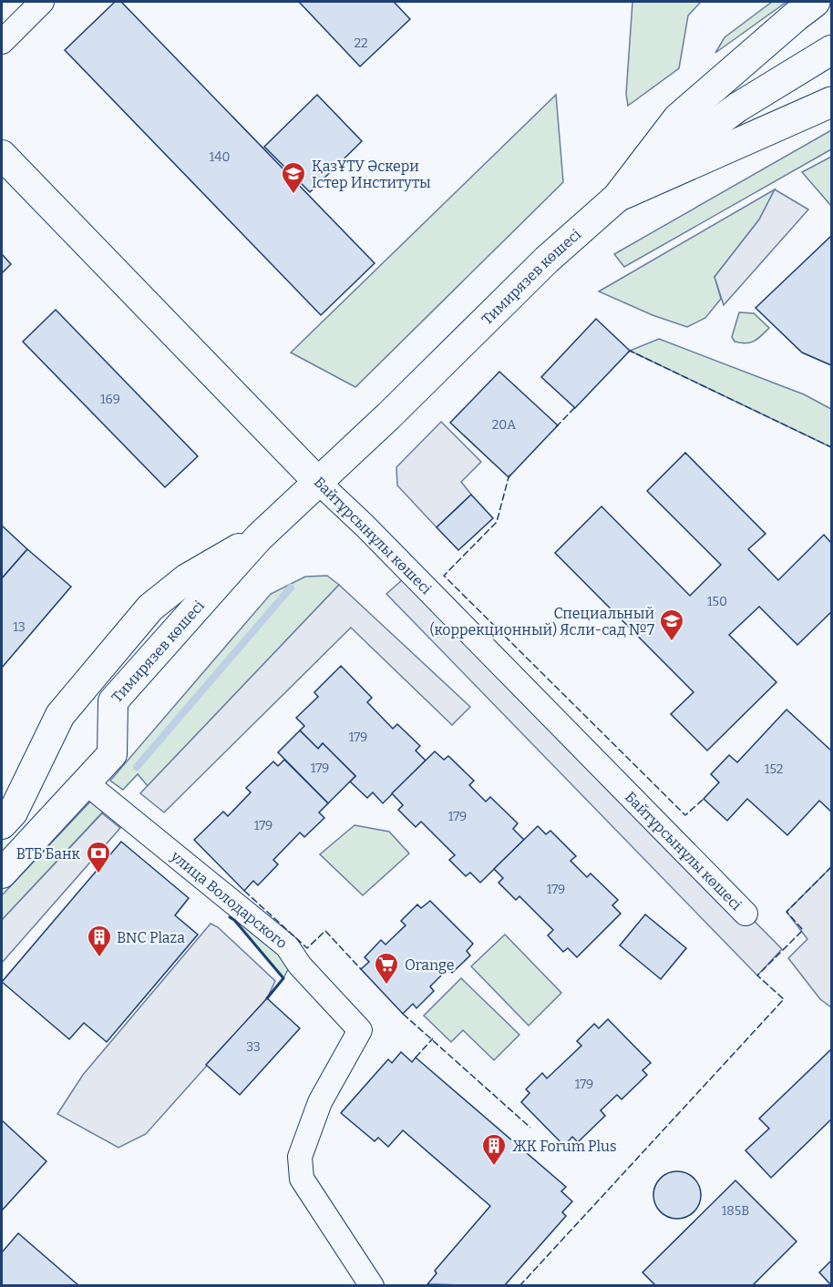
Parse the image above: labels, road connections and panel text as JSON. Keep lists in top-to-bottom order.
{
  "streets": {
    "street": ["Тимирязев көшесі", "Байтұрсынұлы көшесі", "улица Володарского"]
  },
  "crossings": [
    ["Тимирязев көшесі", "Байтұрсынұлы көшесі"],
    ["Тимирязев көшесі", "улица Володарского"]
  ],
  "places": {
    "school or university": ["ҚазҰТУ Әскери Істер Институты", "Специальный (коррекционный) Ясли-сад №7"],
    "bank": ["ВТБ Банк"],
    "building": ["BNC Plaza", "ЖК Forum Plus"],
    "supermarket": ["Orange"]
  },
  "house_numbers": [
    "22",
    "140",
    "169",
    "20А",
    "150",
    "13",
    "179",
    "179",
    "152",
    "179",
    "179",
    "179",
    "33",
    "179",
    "185В"
  ]
}
